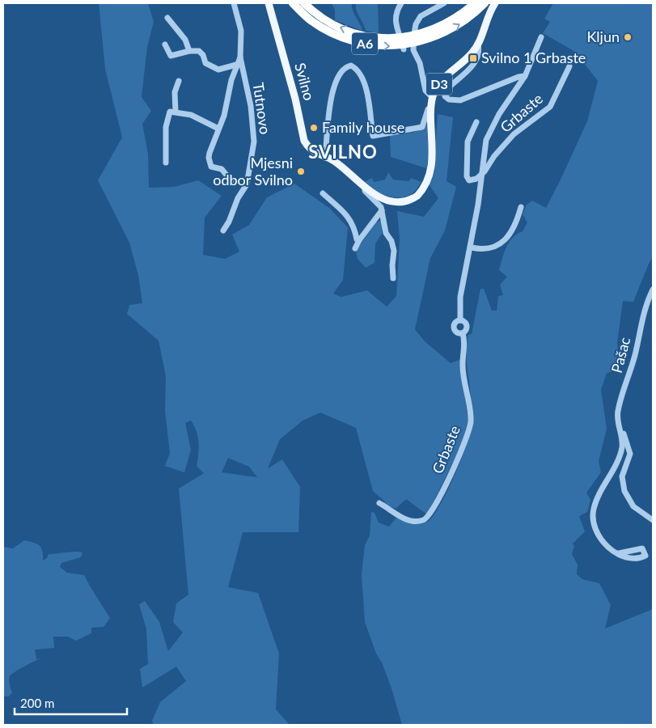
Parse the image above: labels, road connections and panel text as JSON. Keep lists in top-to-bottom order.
{
  "streets": {
    "highway": ["A6"],
    "main road": ["Svilno", "D3"],
    "street": ["Tutnovo", "Grbaste", "Pašac"]
  },
  "crossings": [
    ["Svilno", "Grbaste"]
  ],
  "districts": ["SVILNO"],
  "places": {
    "other": ["Kljun", "Family house", "Mjesni odbor Svilno"],
    "transit": ["Svilno 1 Grbaste"]
  },
  "scale_bar": "200 m"
}
